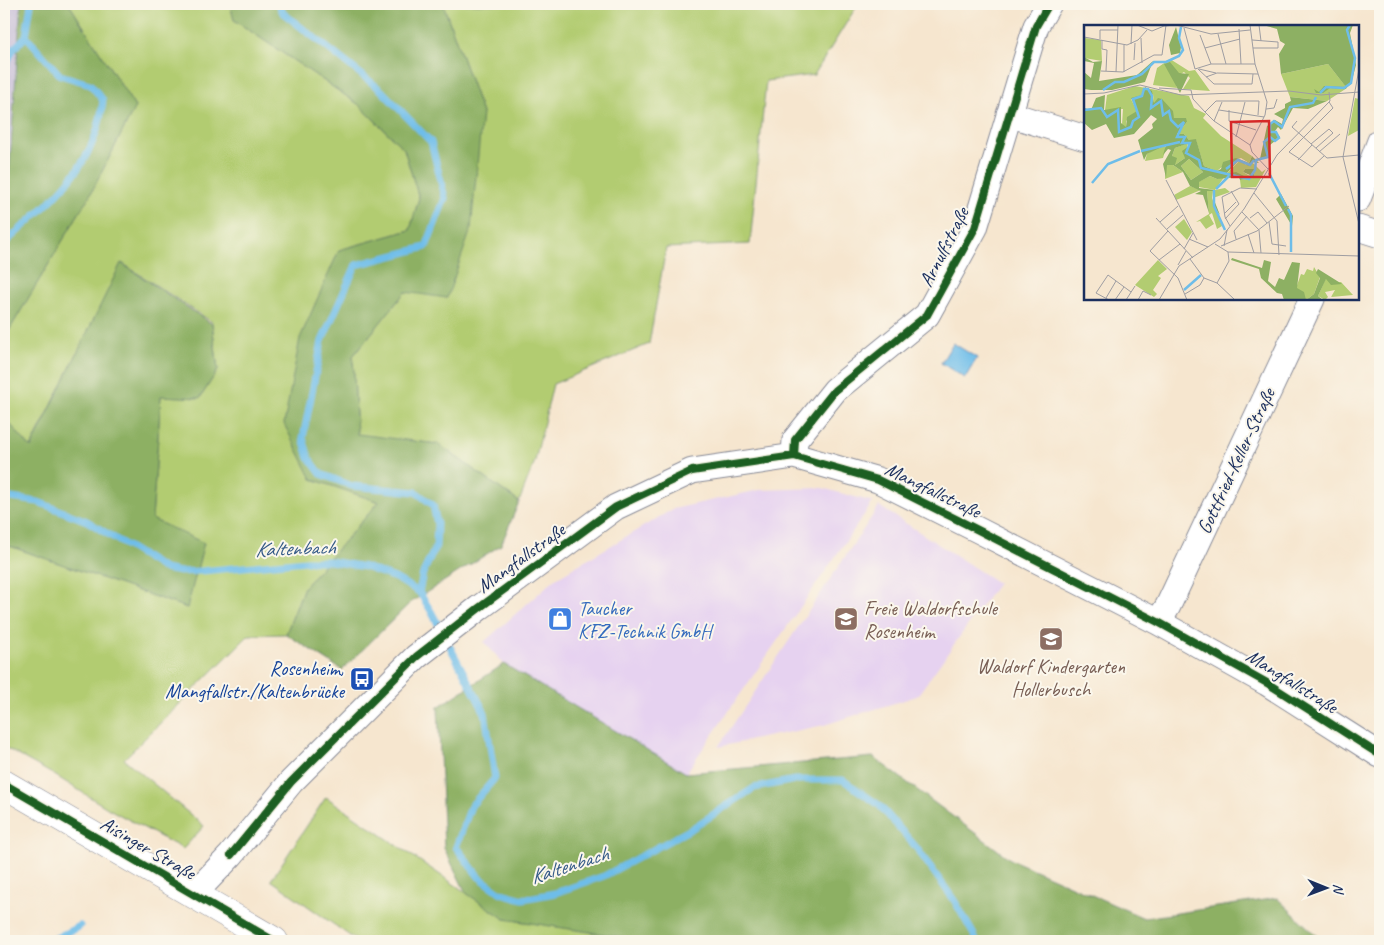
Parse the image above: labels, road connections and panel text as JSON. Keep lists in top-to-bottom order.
{
  "streets": {
    "main road": ["Aisinger Straße"],
    "street": ["Arnulfstraße", "Gottfried-Keller-Straße", "Mangfallstraße"]
  },
  "crossings": [
    ["Arnulfstraße", "Mangfallstraße"],
    ["Gottfried-Keller-Straße", "Mangfallstraße"],
    ["Mangfallstraße", "Aisinger Straße"]
  ],
  "water": ["Kaltenbach"],
  "places": {
    "shop": ["Taucher KFZ-Technik GmbH"],
    "school or university": ["Freie Waldorfschule Rosenheim", "Waldorf Kindergarten Hollerbusch"],
    "bus stop": ["Rosenheim, Mangfallstr./Kaltenbrücke"]
  },
  "north": "right"
}
